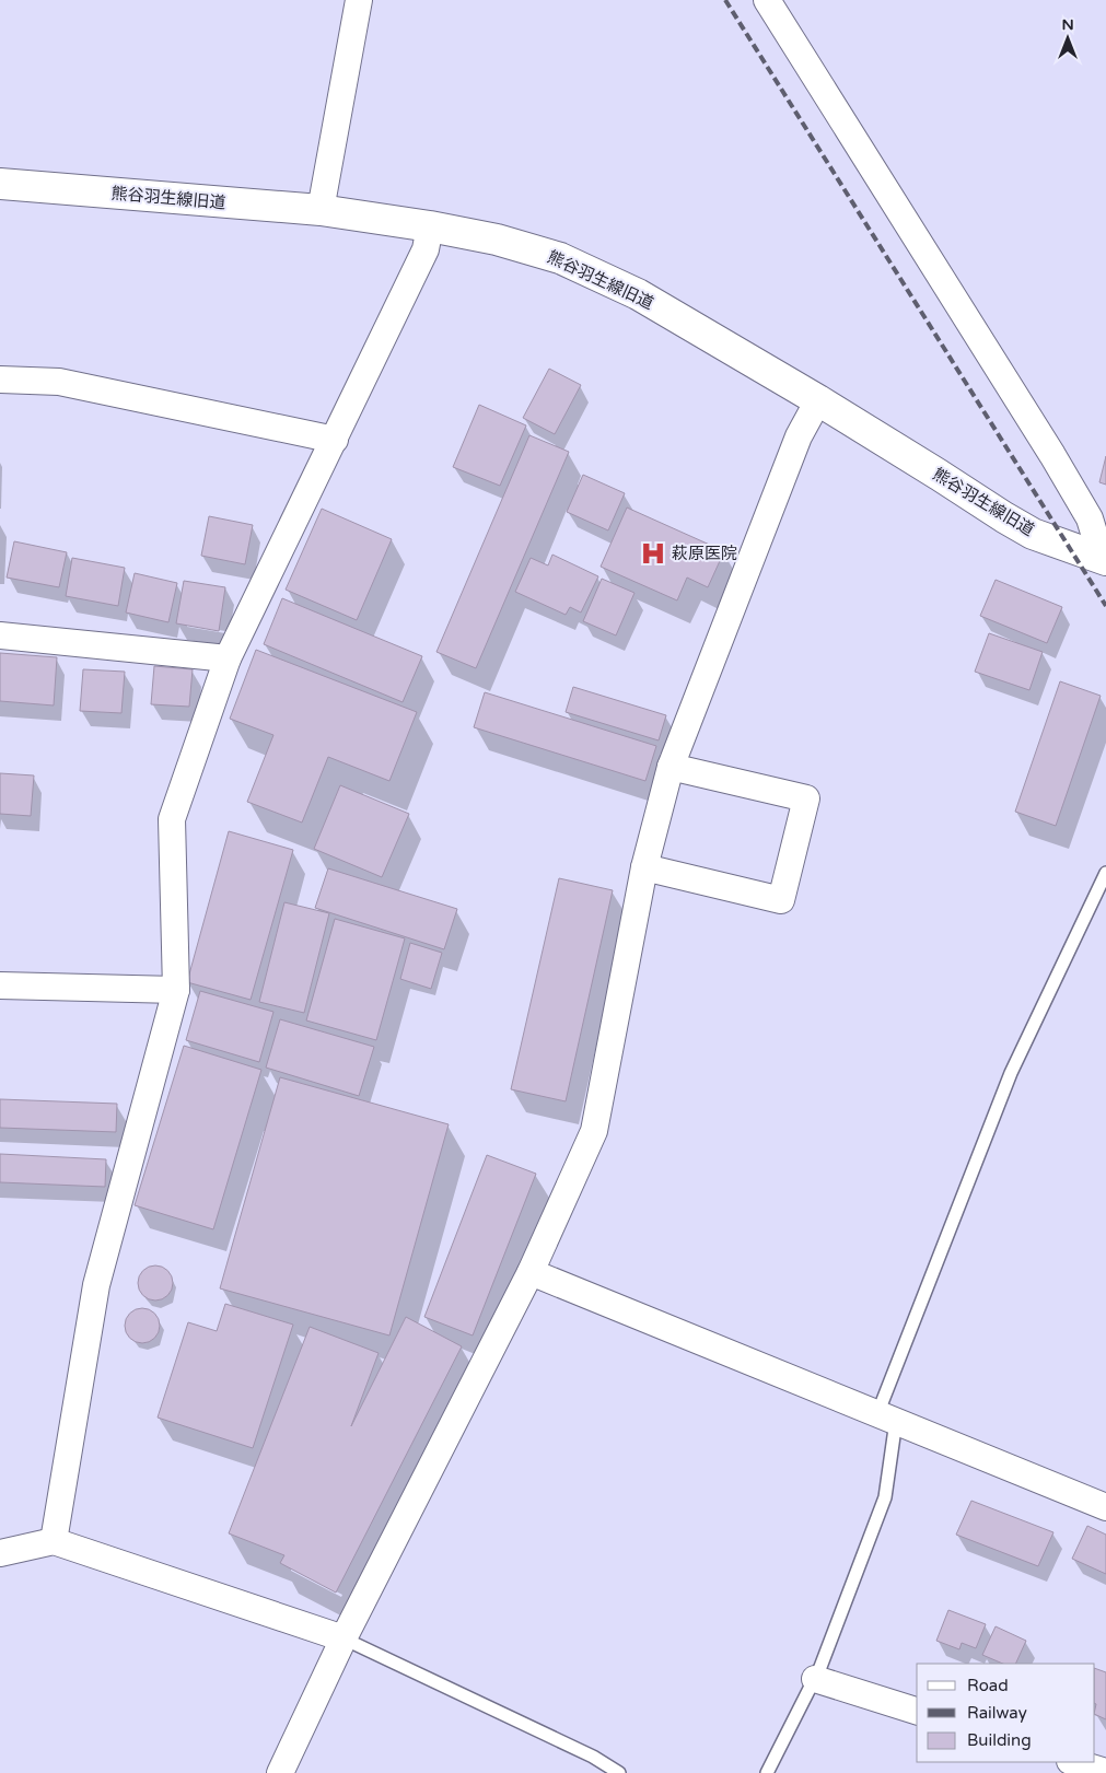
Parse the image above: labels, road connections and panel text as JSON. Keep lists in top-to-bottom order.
{
  "streets": {
    "street": ["熊谷羽生線旧道"]
  },
  "places": {
    "hospital": ["萩原医院"]
  },
  "legend": ["Road", "Railway", "Building"],
  "north": "top"
}
